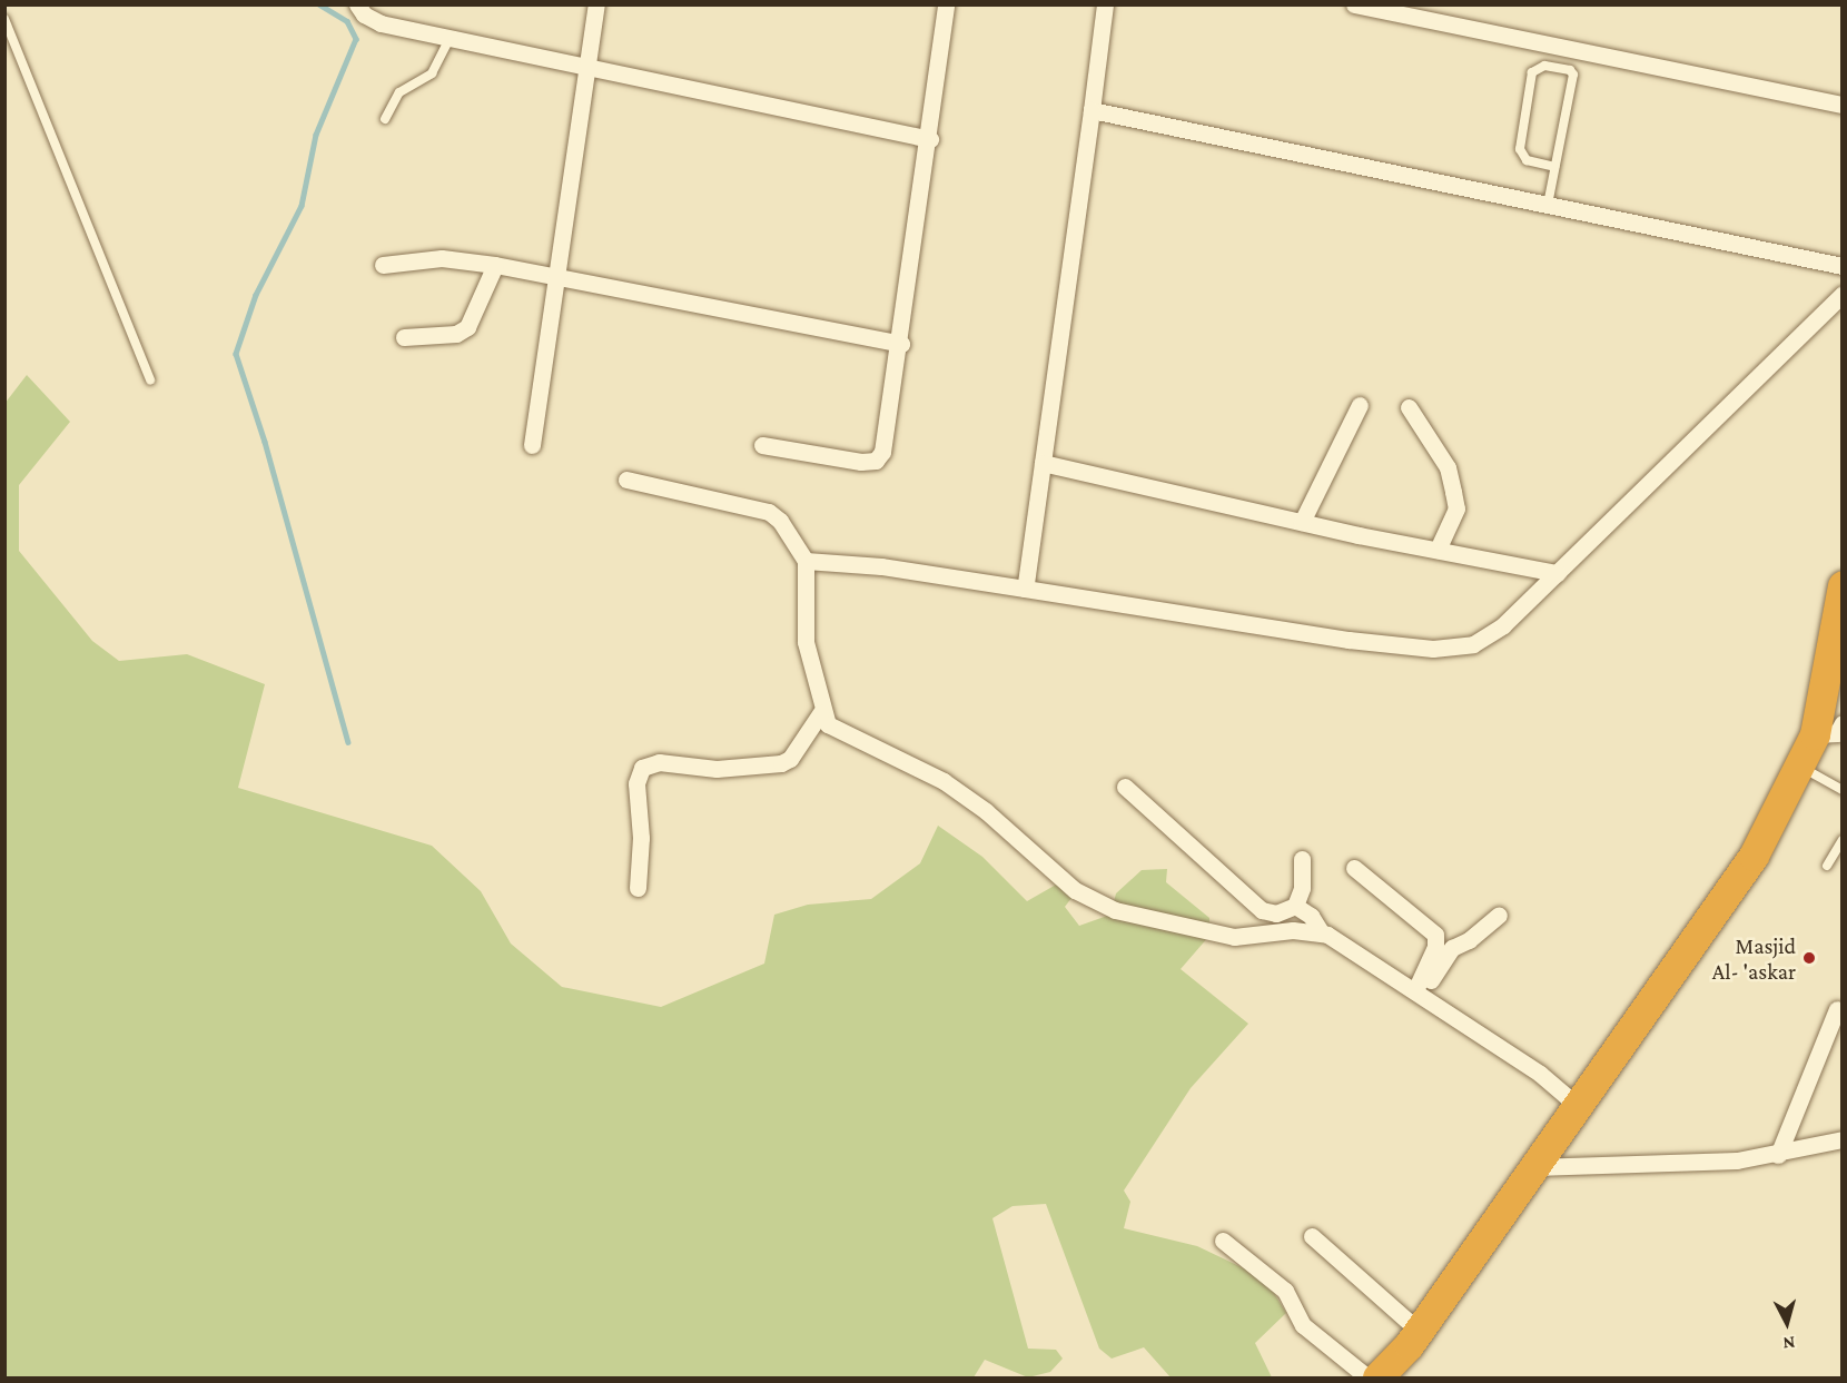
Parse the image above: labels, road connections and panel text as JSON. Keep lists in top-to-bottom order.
{
  "places": ["Masjid Al- 'askar"],
  "north": "bottom"
}
